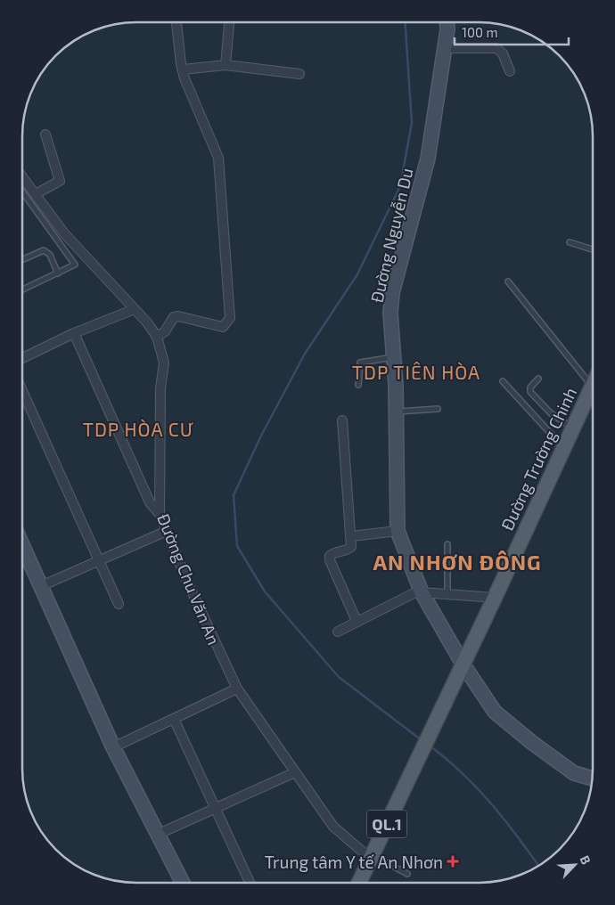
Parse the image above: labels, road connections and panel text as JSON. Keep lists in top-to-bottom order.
{
  "streets": {
    "main road": ["Đường Trường Chinh", "QL.1"],
    "street": ["Đường Nguyễn Du", "Đường Chu Văn An"]
  },
  "crossings": [
    ["Đường Nguyễn Du", "Đường Trường Chinh"],
    ["Đường Trường Chinh", "Đường Chu Văn An"],
    ["Đường Trường Chinh", "QL.1"],
    ["Đường Chu Văn An", "QL.1"]
  ],
  "districts": ["TDP TIÊN HÒA", "TDP HÒA CƯ", "AN NHƠN ĐÔNG"],
  "places": {
    "health": ["Trung tâm Y tế An Nhơn"]
  },
  "scale_bar": "100 m",
  "north": "top right"
}
